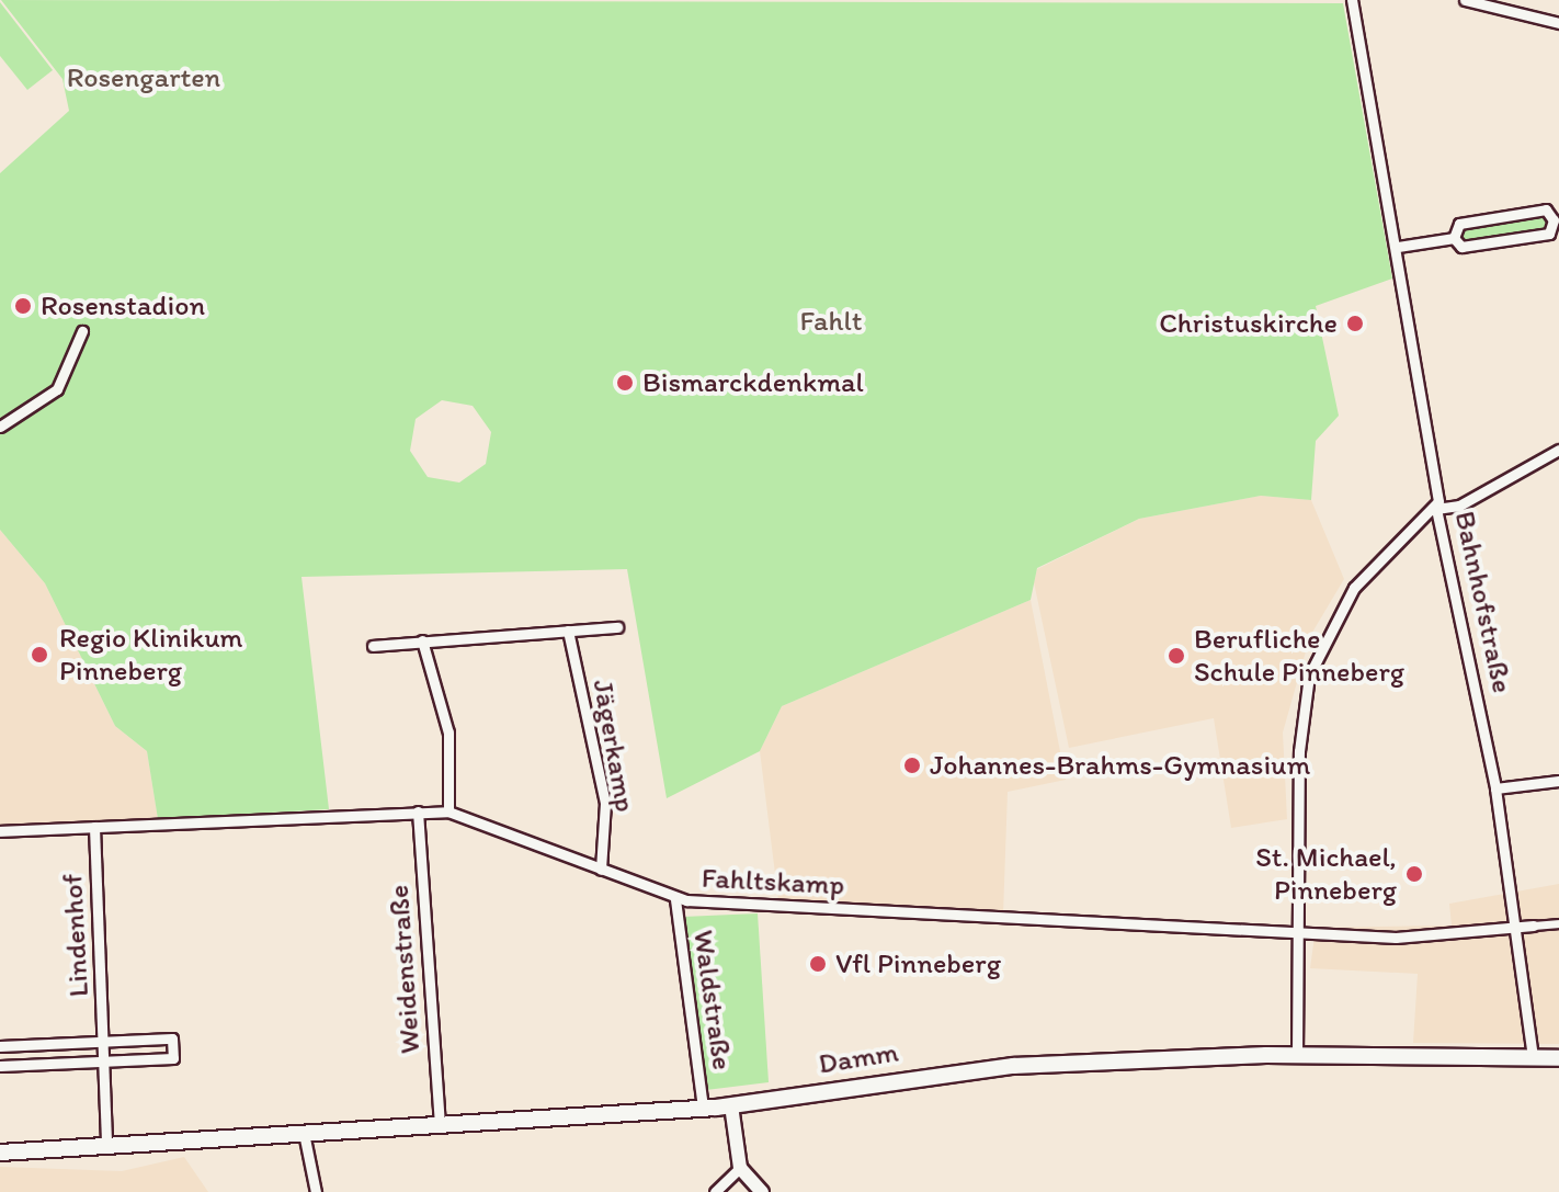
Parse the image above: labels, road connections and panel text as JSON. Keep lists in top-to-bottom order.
{
  "streets": {
    "main road": ["Damm"],
    "street": [
      "Bahnhofstraße",
      "Jägerkamp",
      "Fahltskamp",
      "Lindenhof",
      "Weidenstraße",
      "Waldstraße"
    ]
  },
  "crossings": [
    ["Bahnhofstraße", "Fahltskamp"],
    ["Bahnhofstraße", "Damm"],
    ["Jägerkamp", "Fahltskamp"],
    ["Fahltskamp", "Lindenhof"],
    ["Fahltskamp", "Weidenstraße"],
    ["Fahltskamp", "Waldstraße"],
    ["Lindenhof", "Damm"],
    ["Weidenstraße", "Damm"],
    ["Waldstraße", "Damm"]
  ],
  "parks": ["Rosengarten", "Fahlt"],
  "places": [
    "Rosenstadion",
    "Christuskirche",
    "Bismarckdenkmal",
    "Regio Klinikum Pinneberg",
    "Berufliche Schule Pinneberg",
    "Johannes-Brahms-Gymnasium",
    "St. Michael, Pinneberg",
    "Vfl Pinneberg"
  ]
}
